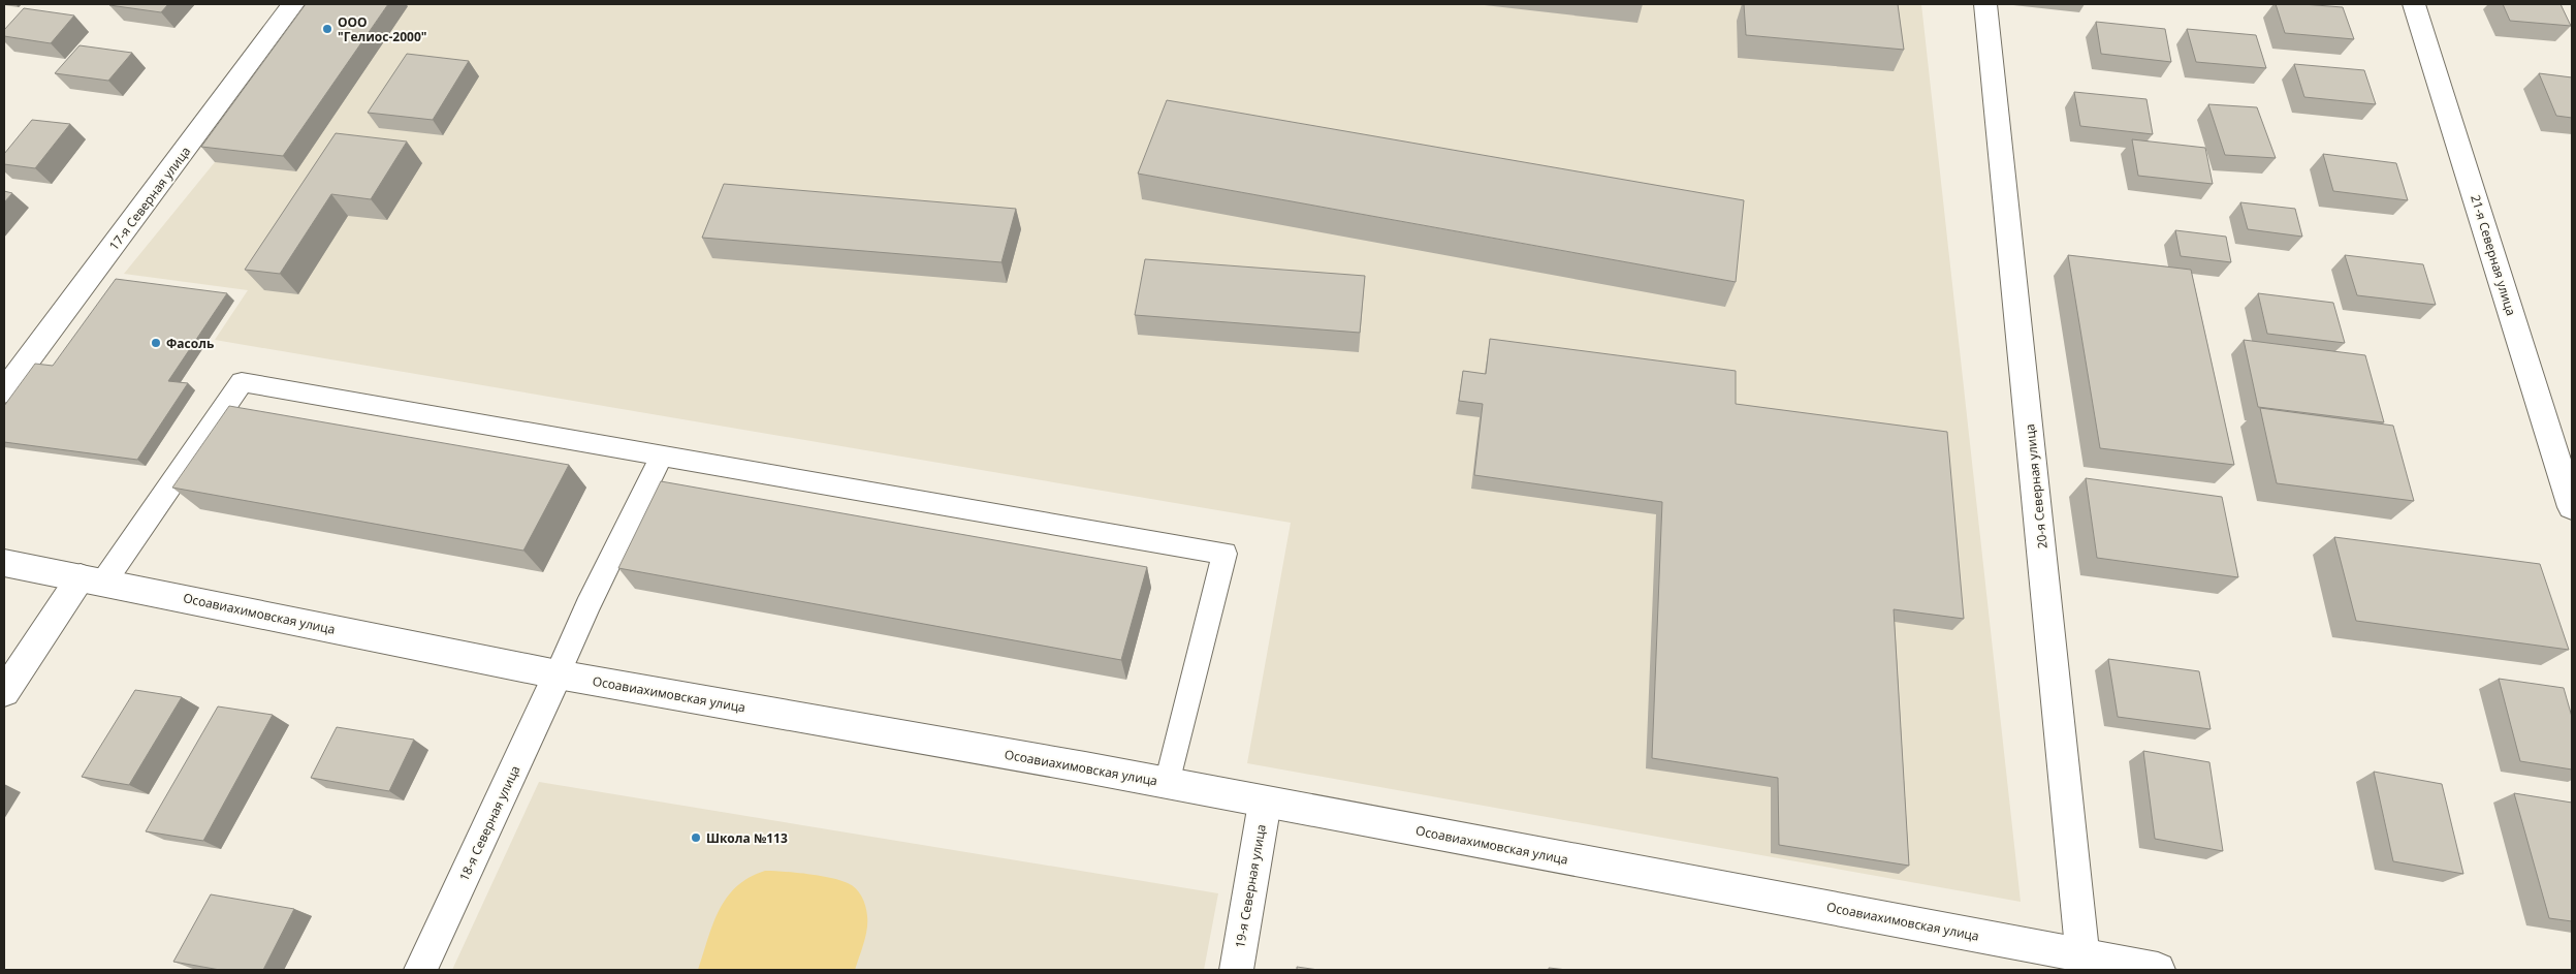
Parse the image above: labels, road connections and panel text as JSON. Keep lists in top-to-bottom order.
{
  "streets": {
    "street": [
      "17-я Северная улица",
      "21-я Северная улица",
      "20-я Северная улица",
      "Осоавиахимовская улица",
      "18-я Северная улица",
      "19-я Северная улица"
    ]
  },
  "crossings": [
    ["20-я Северная улица", "Осоавиахимовская улица"],
    ["Осоавиахимовская улица", "18-я Северная улица"],
    ["Осоавиахимовская улица", "19-я Северная улица"]
  ],
  "places": ["ООО \"Гелиос-2000\"", "Фасоль", "Школа №113"]
}
